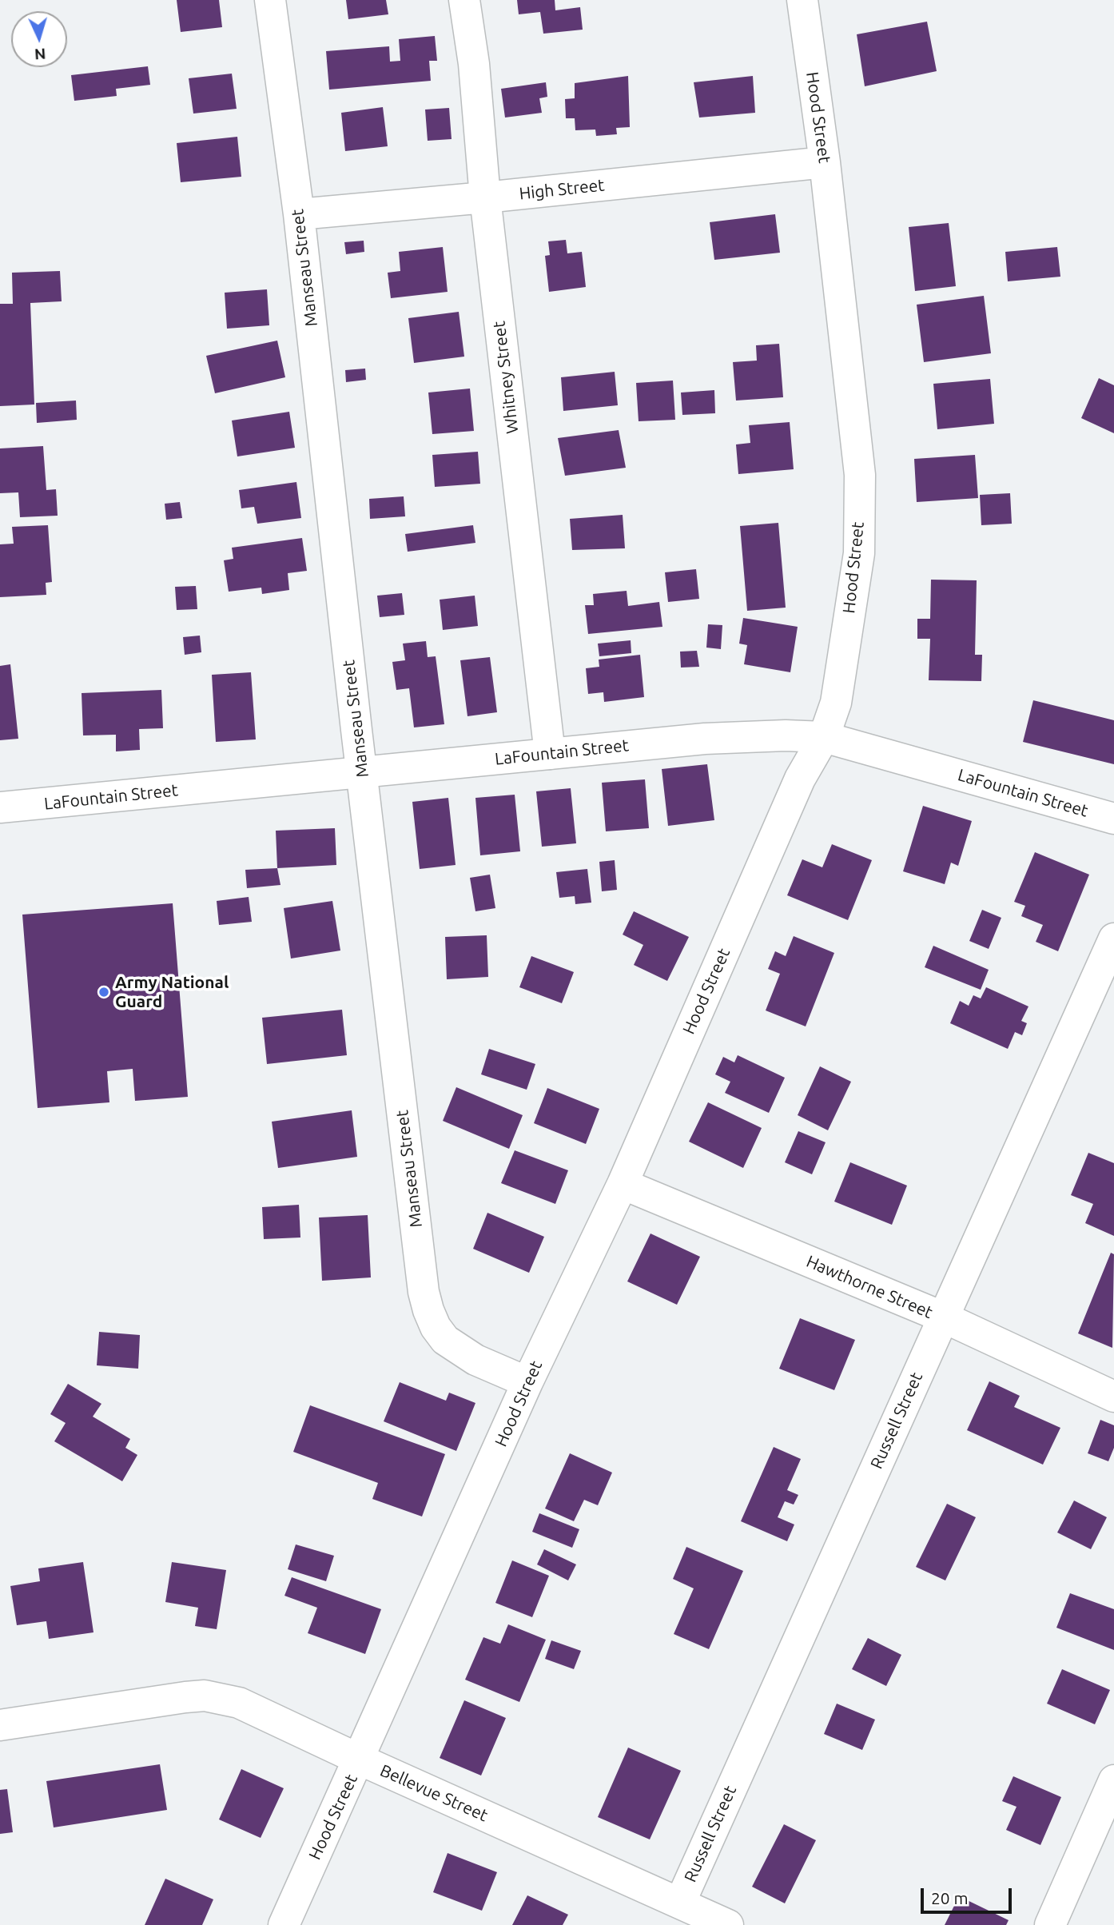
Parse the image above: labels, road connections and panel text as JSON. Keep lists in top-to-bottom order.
{
  "streets": {
    "street": [
      "Hood Street",
      "High Street",
      "Manseau Street",
      "Whitney Street",
      "LaFountain Street",
      "Hawthorne Street",
      "Russell Street",
      "Bellevue Street"
    ]
  },
  "crossings": [
    ["Hood Street", "High Street"],
    ["Hood Street", "Manseau Street"],
    ["Hood Street", "LaFountain Street"],
    ["Hood Street", "Hawthorne Street"],
    ["Hood Street", "Bellevue Street"],
    ["High Street", "Manseau Street"],
    ["High Street", "Whitney Street"],
    ["Manseau Street", "LaFountain Street"],
    ["Whitney Street", "LaFountain Street"],
    ["Hawthorne Street", "Russell Street"],
    ["Russell Street", "Bellevue Street"]
  ],
  "places": ["Army National Guard"],
  "scale_bar": "20 m",
  "north": "bottom"
}
